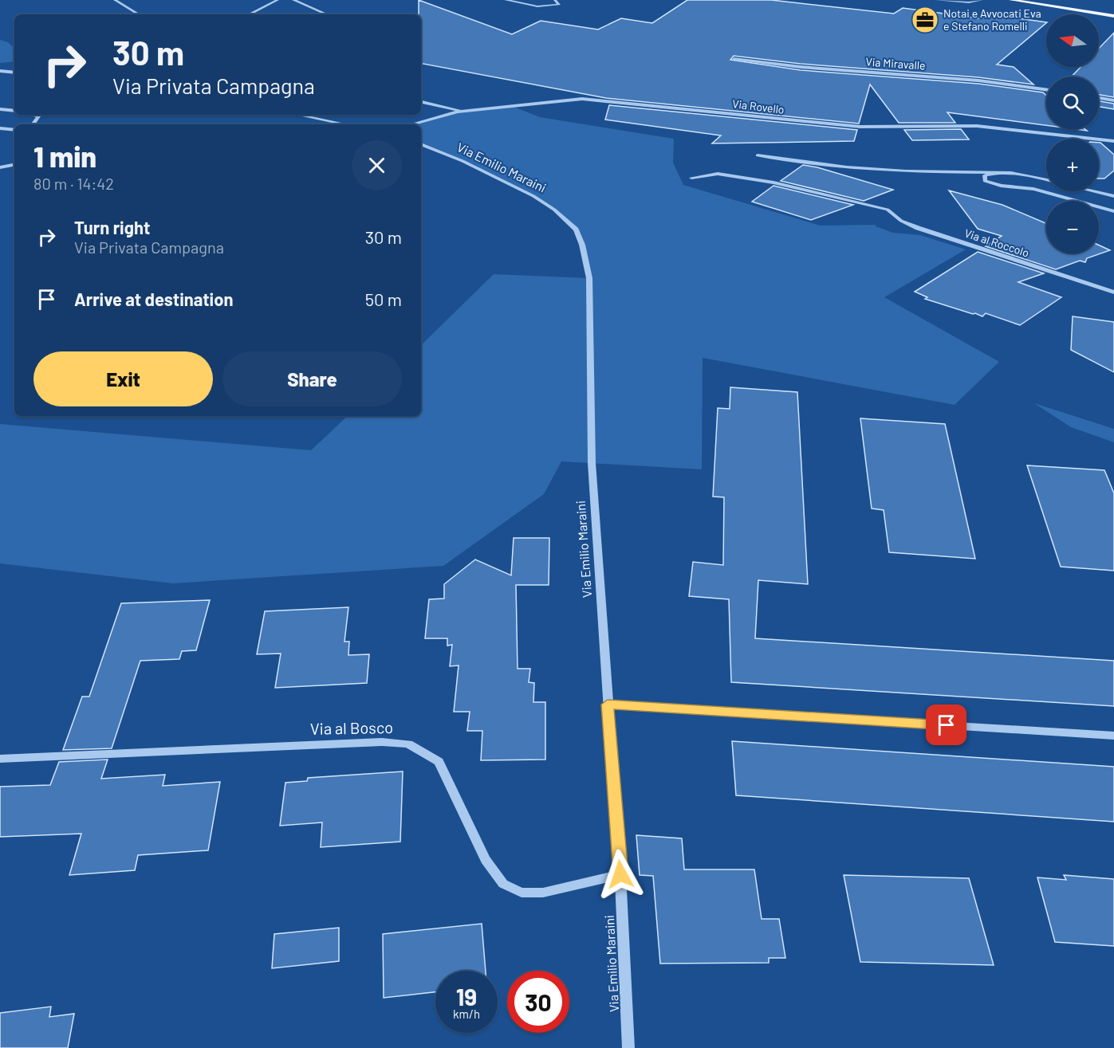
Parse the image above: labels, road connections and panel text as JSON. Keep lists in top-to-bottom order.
{
  "streets": {
    "street": [
      "Via Miravalle",
      "Via Rovello",
      "Via Emilio Maraini",
      "Via al Roccolo",
      "Via al Bosco"
    ]
  },
  "crossings": [
    ["Via Emilio Maraini", "Via al Bosco"]
  ],
  "places": {
    "office": ["Notai e Avvocati Eva e Stefano Romelli"]
  },
  "north": "left",
  "page": {
    "map_buttons": ["+", "−"],
    "turn": ["30 m", "Via Privata Campagna"],
    "heading": ["1 min", "80 m · 14:42"],
    "list": [
      {
        "name": "Turn right",
        "note": "Via Privata Campagna",
        "value": "30 m"
      },
      {
        "name": "Arrive at destination",
        "value": "50 m"
      }
    ],
    "buttons": ["Exit", "Share"],
    "speed": "19 km/h",
    "limit": "30"
  }
}
